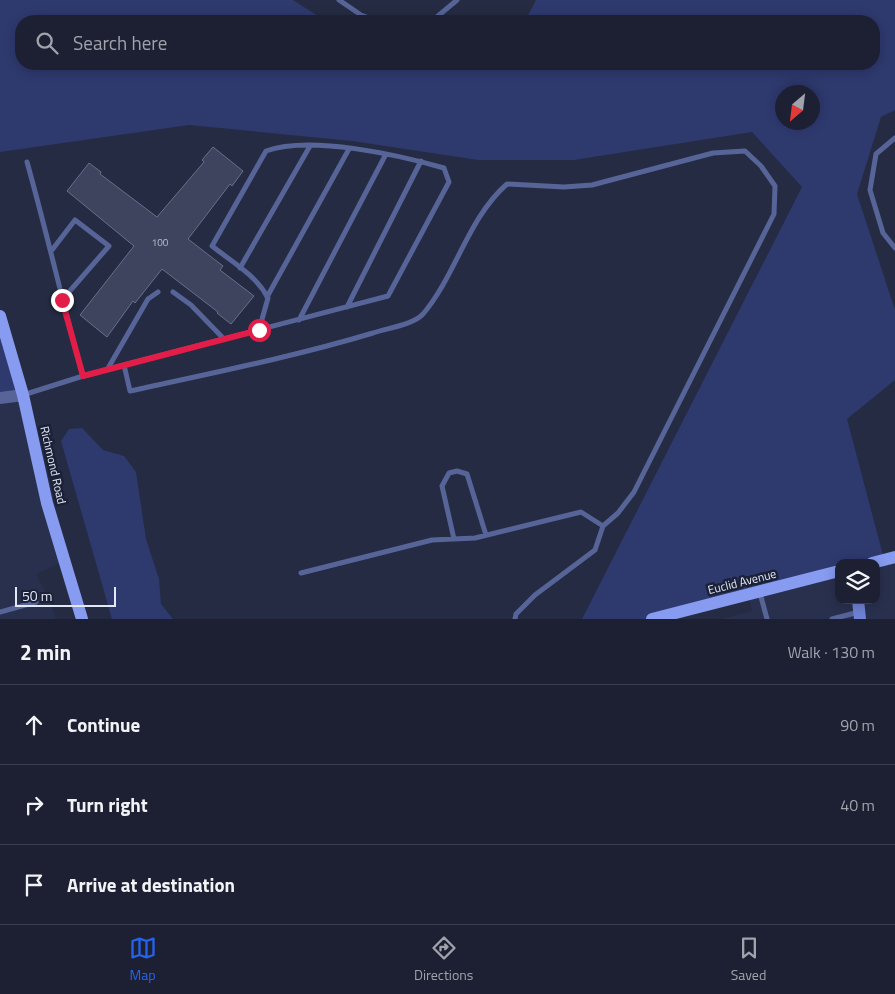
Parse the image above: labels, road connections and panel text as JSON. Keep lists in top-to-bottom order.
{
  "streets": {
    "main road": ["Richmond Road", "Euclid Avenue"]
  },
  "house_numbers": ["100"],
  "scale_bar": "50 m",
  "north": "bottom left",
  "page": {
    "search": "Search here",
    "scale": "50 m",
    "heading": ["2 min", "Walk · 130 m"],
    "list": [
      ["Continue", "90 m"],
      ["Turn right", "40 m"],
      "Arrive at destination"
    ],
    "nav": ["Map", "Directions", "Saved"]
  }
}
